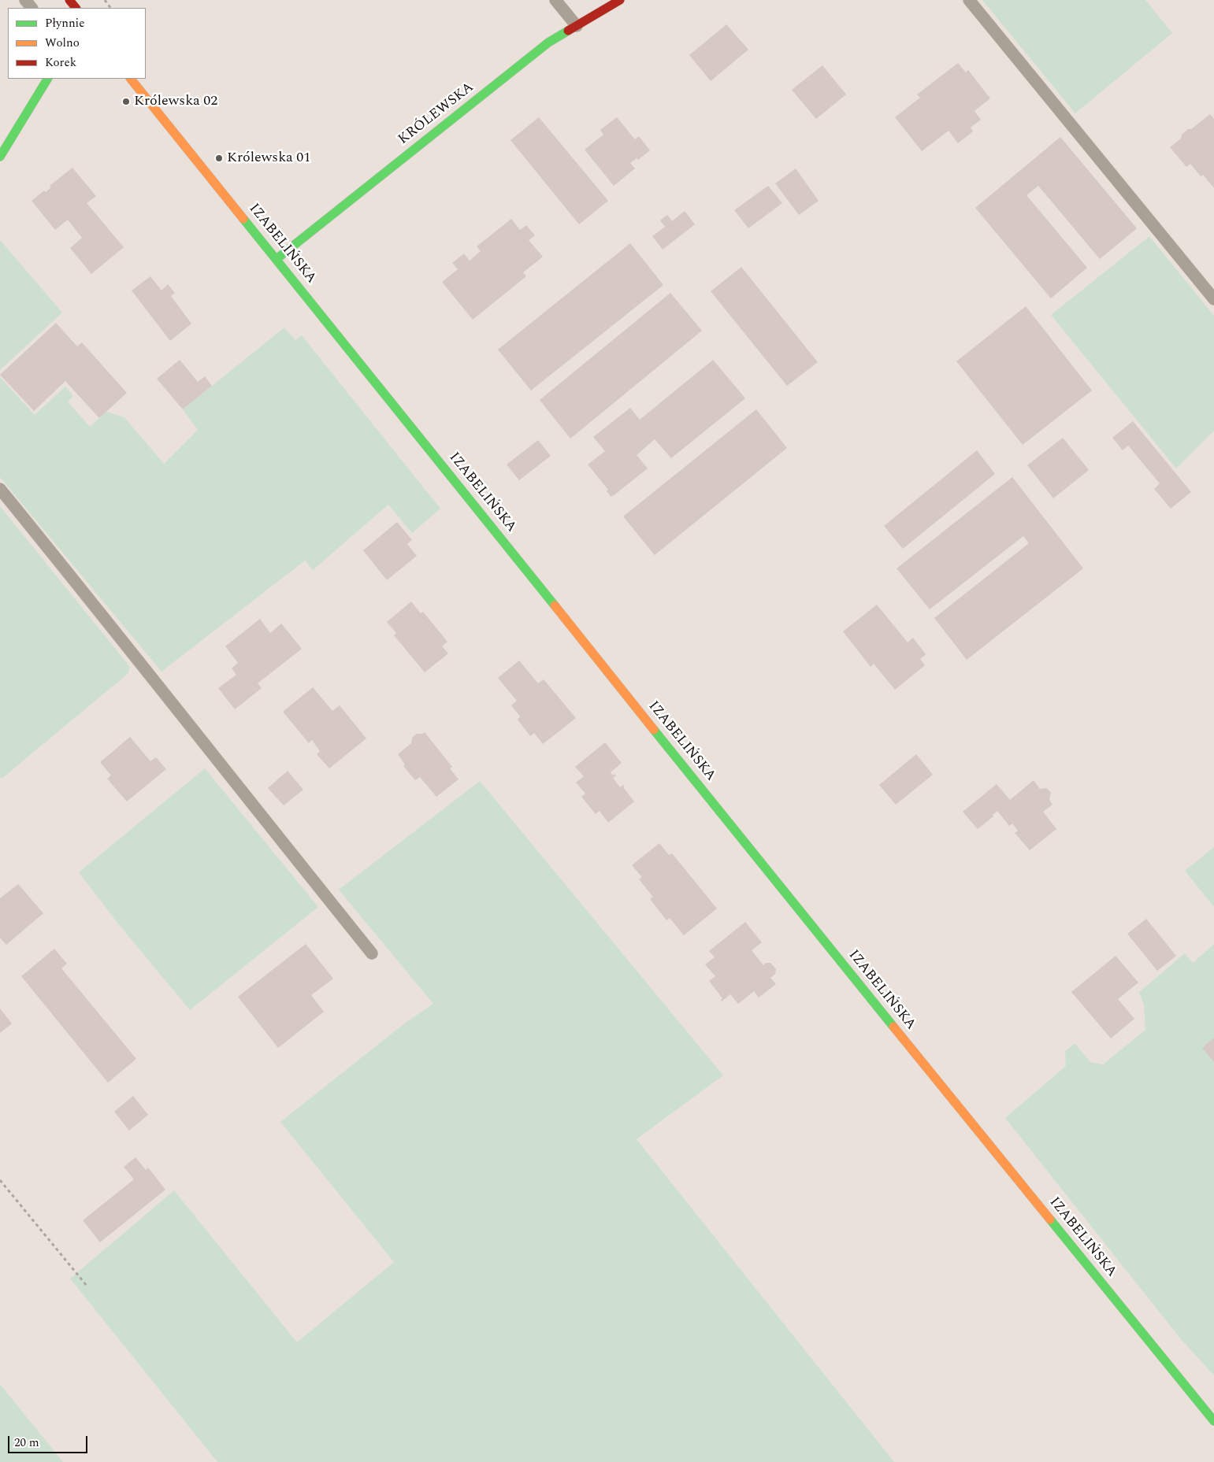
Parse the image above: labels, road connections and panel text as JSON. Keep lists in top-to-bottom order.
{
  "streets": {
    "street": ["KRÓLEWSKA", "IZABELIŃSKA"]
  },
  "crossings": [
    ["KRÓLEWSKA", "IZABELIŃSKA"]
  ],
  "places": ["Królewska 02", "Królewska 01"],
  "legend": ["Płynnie", "Wolno", "Korek"],
  "scale_bar": "20 m"
}
